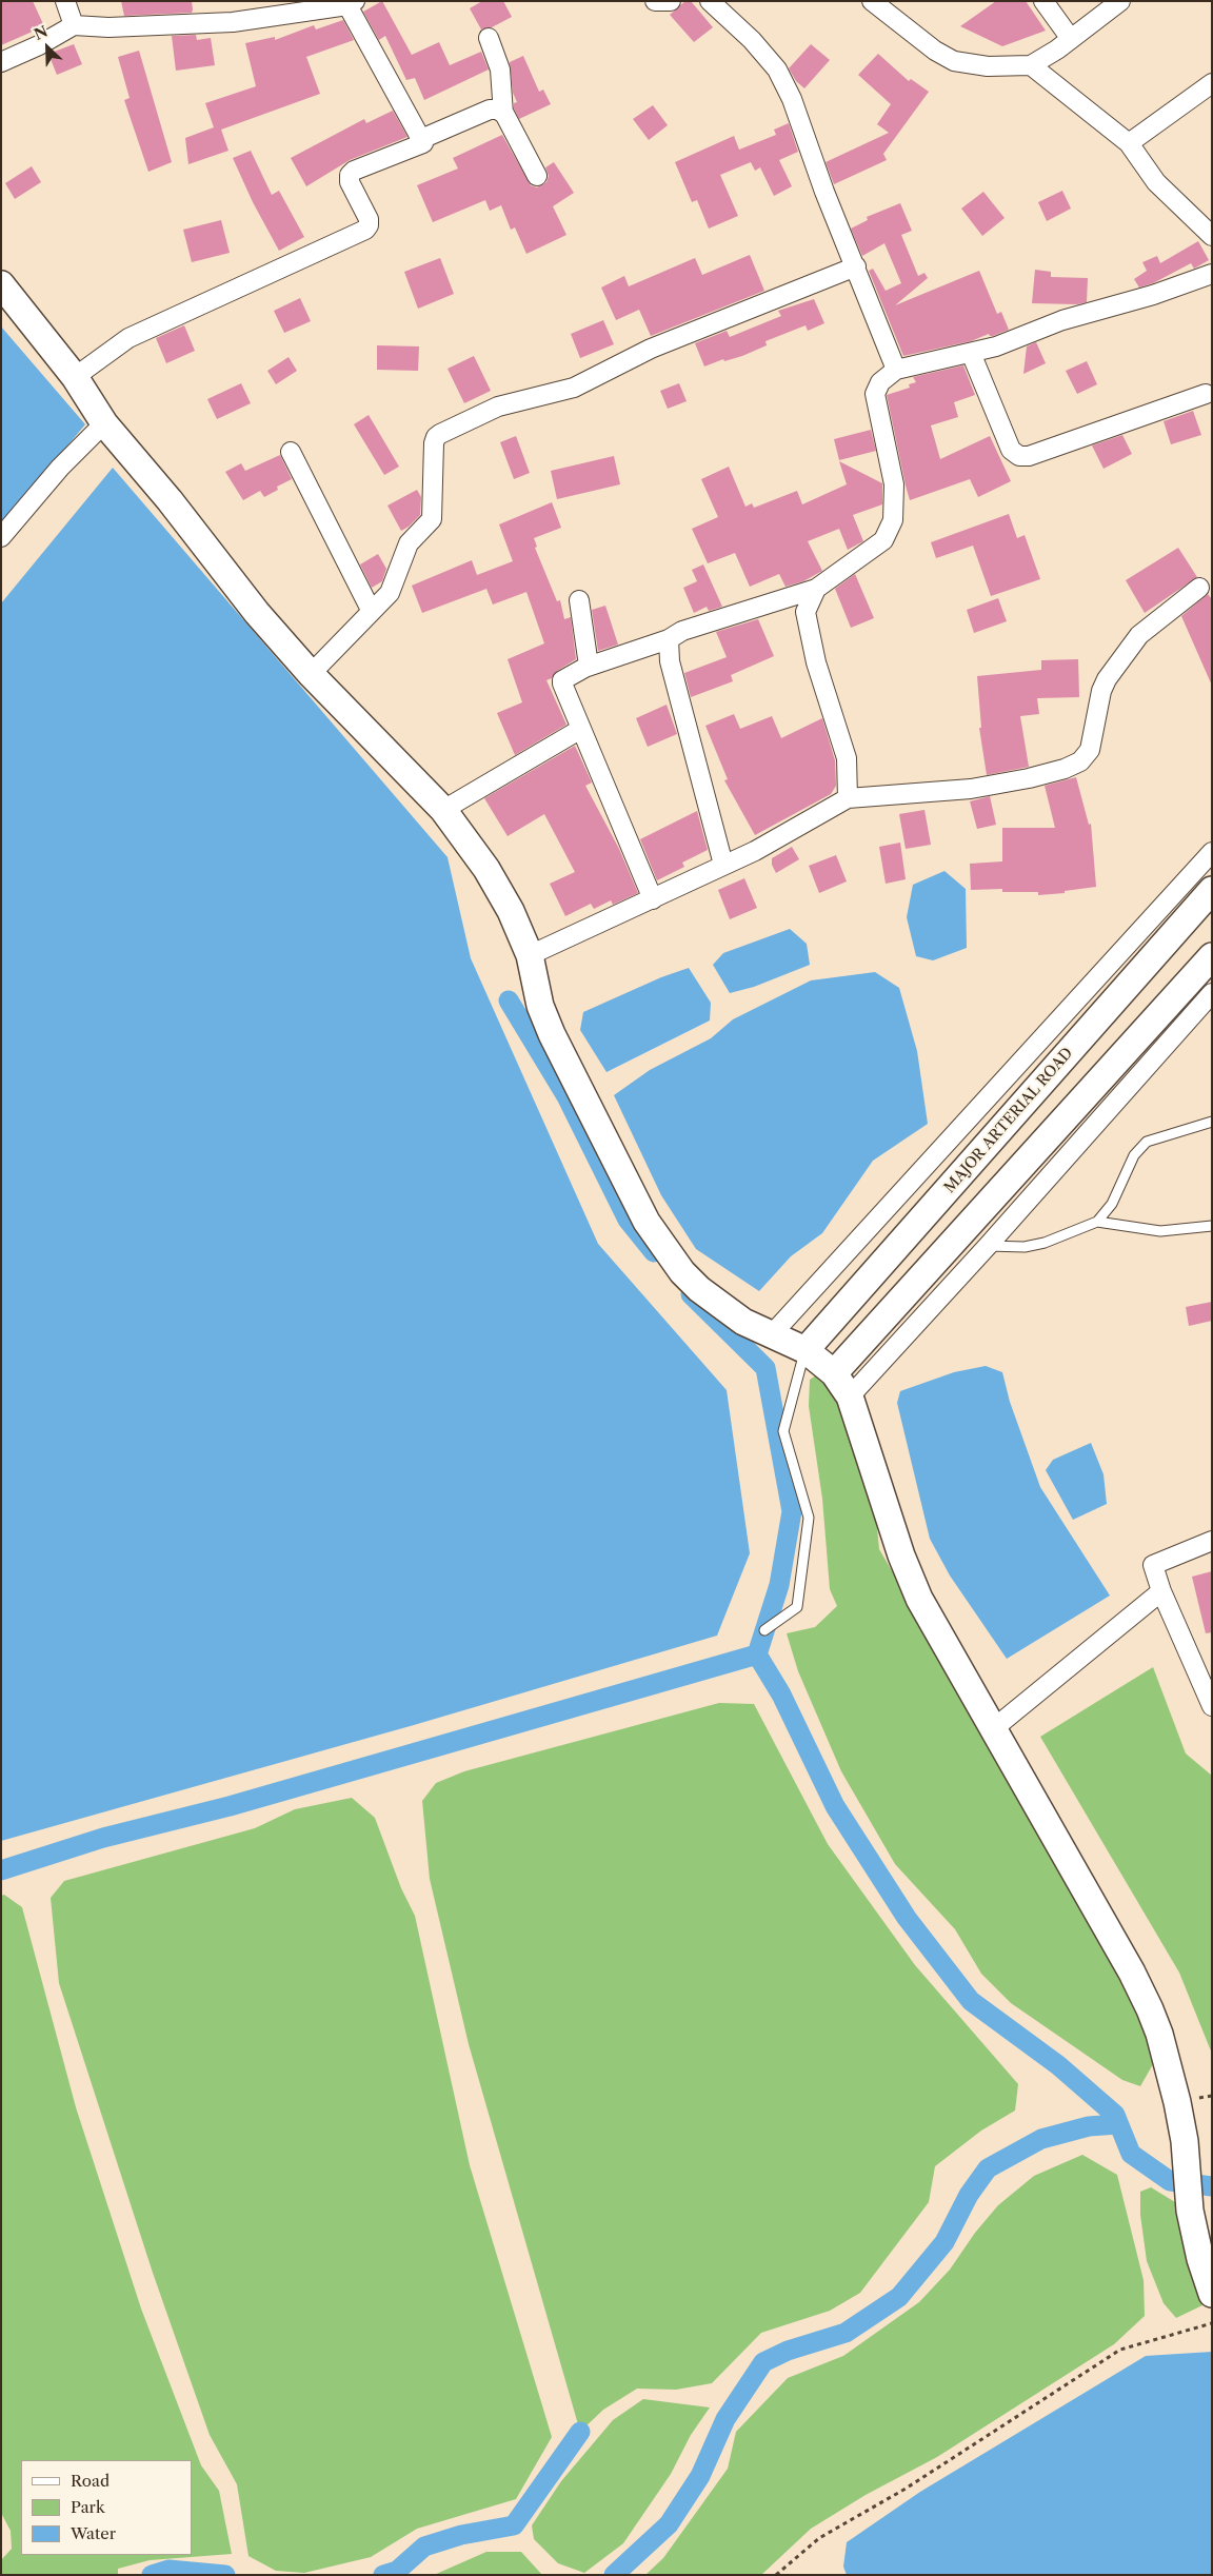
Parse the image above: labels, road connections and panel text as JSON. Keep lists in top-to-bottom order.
{
  "streets": {
    "street": ["MAJOR ARTERIAL ROAD"]
  },
  "legend": ["Road", "Park", "Water"],
  "north": "top left"
}
